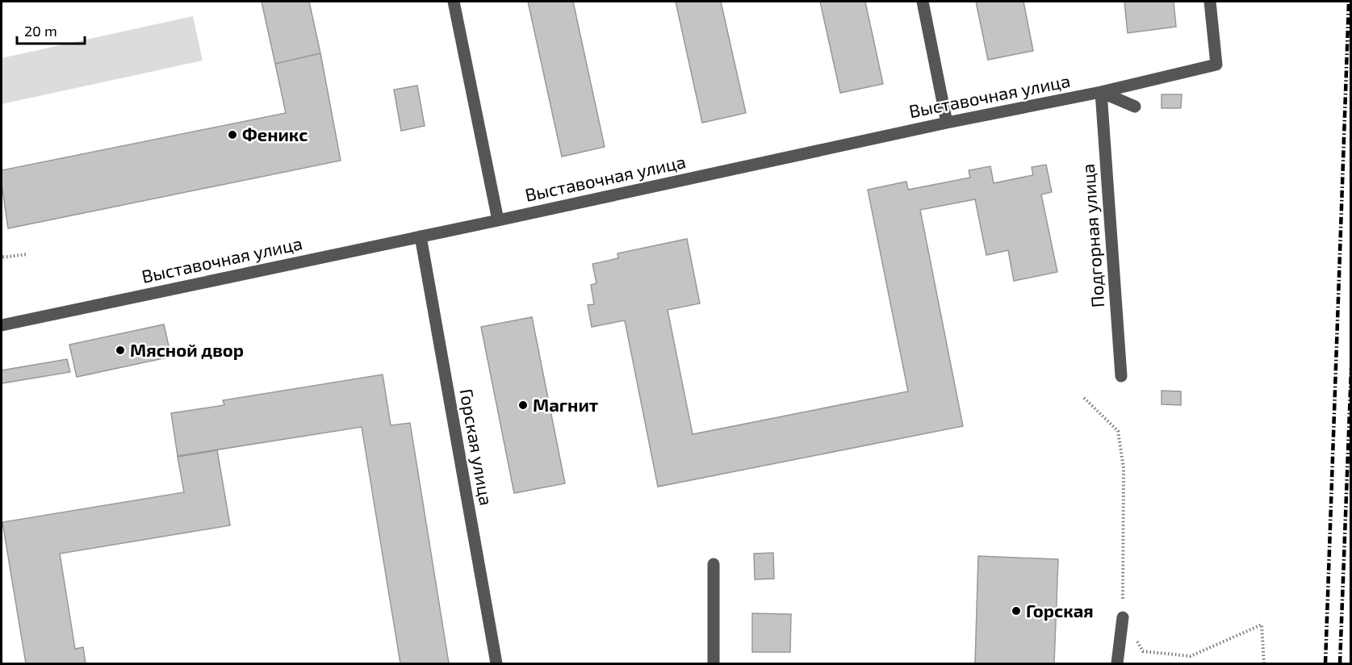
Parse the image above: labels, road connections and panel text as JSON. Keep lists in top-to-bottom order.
{
  "streets": {
    "street": ["Выставочная улица", "Подгорная улица", "Горская улица"]
  },
  "crossings": [
    ["Выставочная улица", "Подгорная улица"],
    ["Выставочная улица", "Горская улица"]
  ],
  "places": [
    "Феникс",
    "Мясной двор",
    "Магнит",
    "Горская"
  ],
  "scale_bar": "20 m"
}
